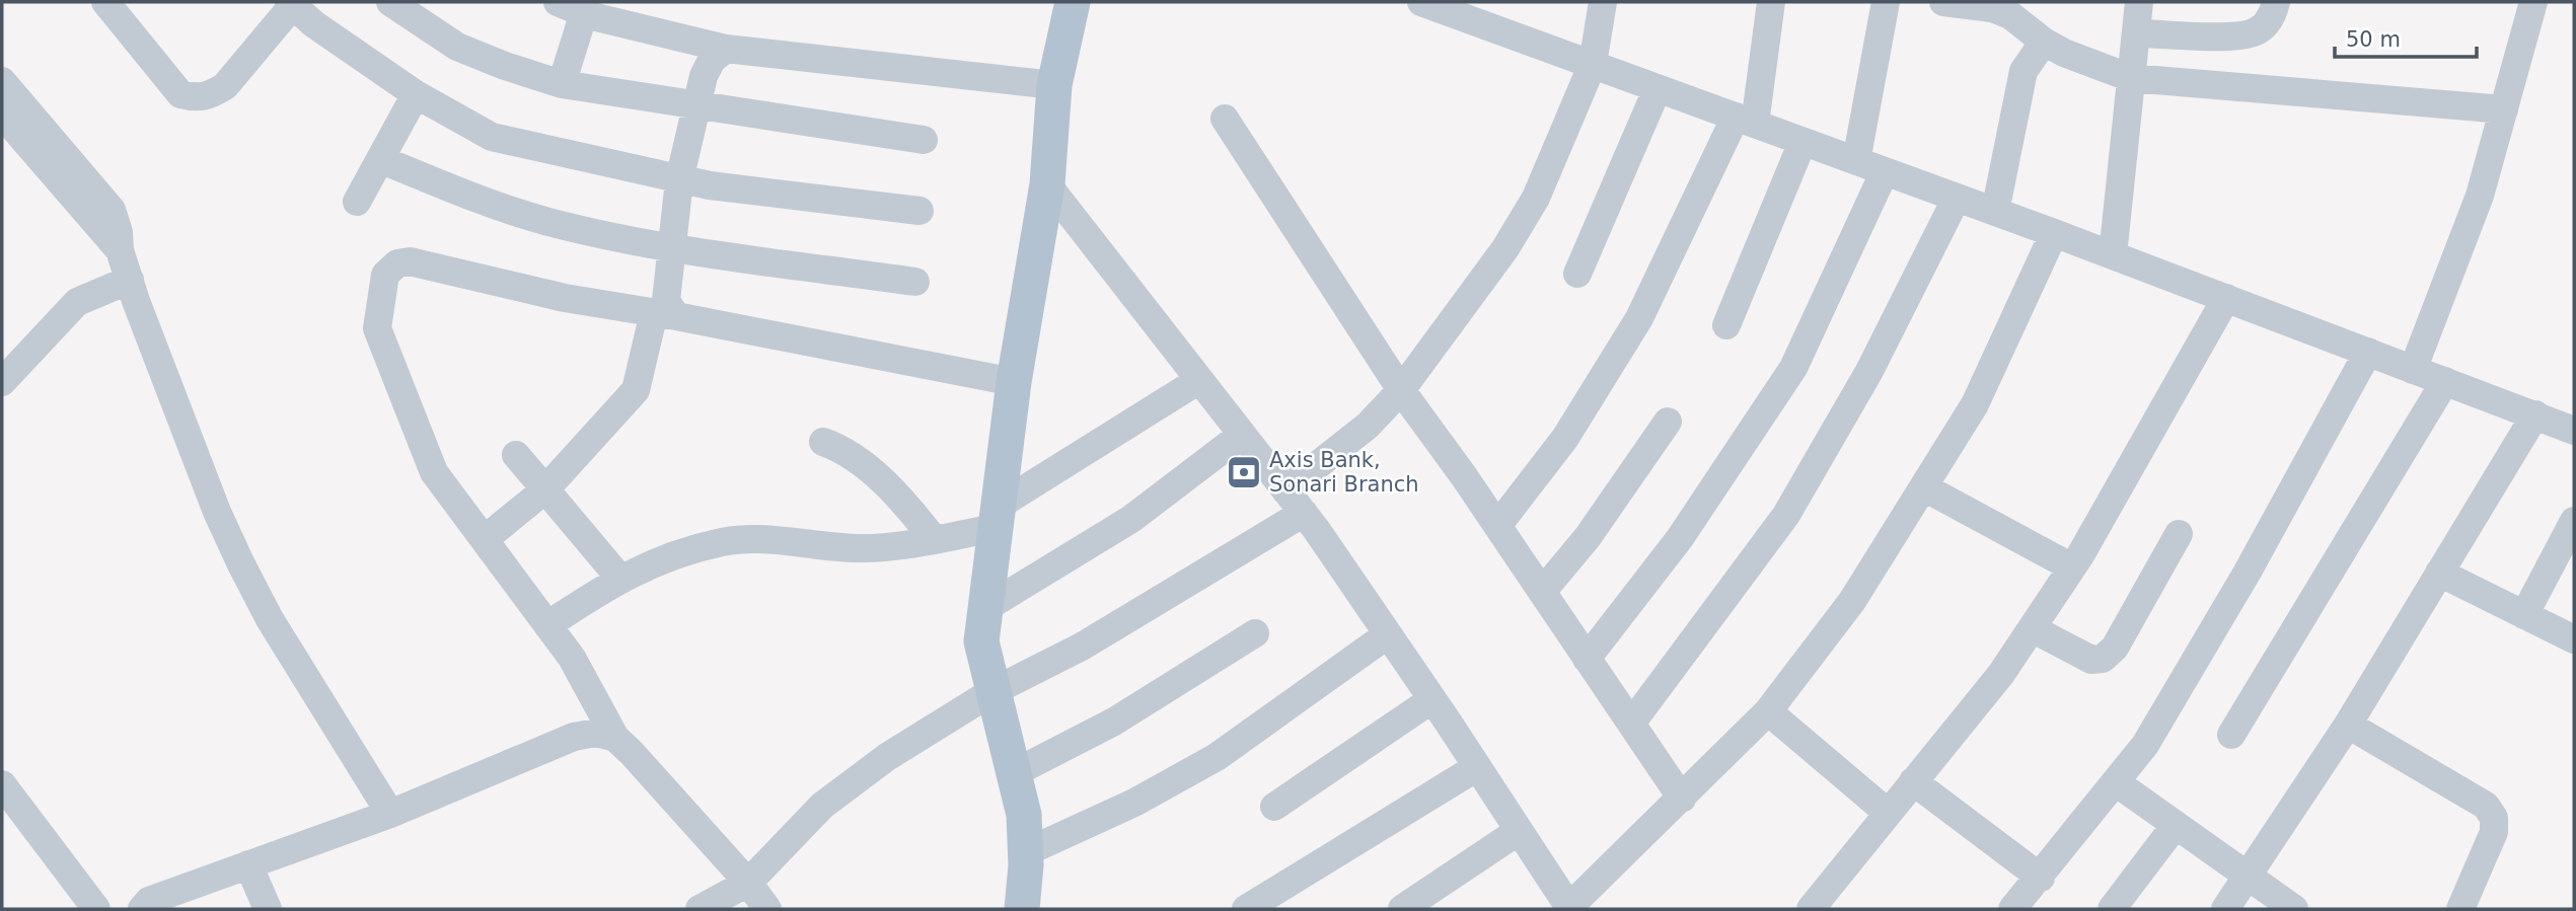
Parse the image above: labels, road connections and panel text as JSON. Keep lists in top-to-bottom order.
{
  "places": {
    "bank": ["Axis Bank, Sonari Branch"]
  },
  "scale_bar": "50 m"
}
